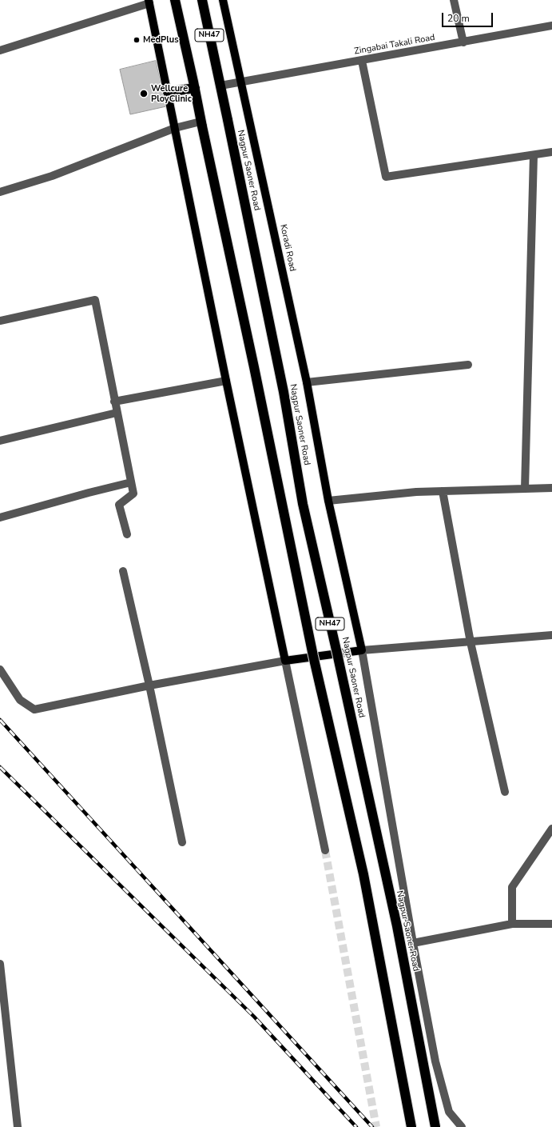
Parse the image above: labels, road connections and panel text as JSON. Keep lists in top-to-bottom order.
{
  "streets": {
    "highway": ["NH47", "Nagpur Saoner Road"],
    "main road": ["Koradi Road"],
    "street": ["Zingabai Takali Road"]
  },
  "crossings": [
    ["NH47", "Zingabai Takali Road"],
    ["NH47", "Nagpur Saoner Road"],
    ["Zingabai Takali Road", "Nagpur Saoner Road"],
    ["Zingabai Takali Road", "Koradi Road"]
  ],
  "places": ["MedPlus", "Wellcure PloyClinic"],
  "scale_bar": "20 m"
}
